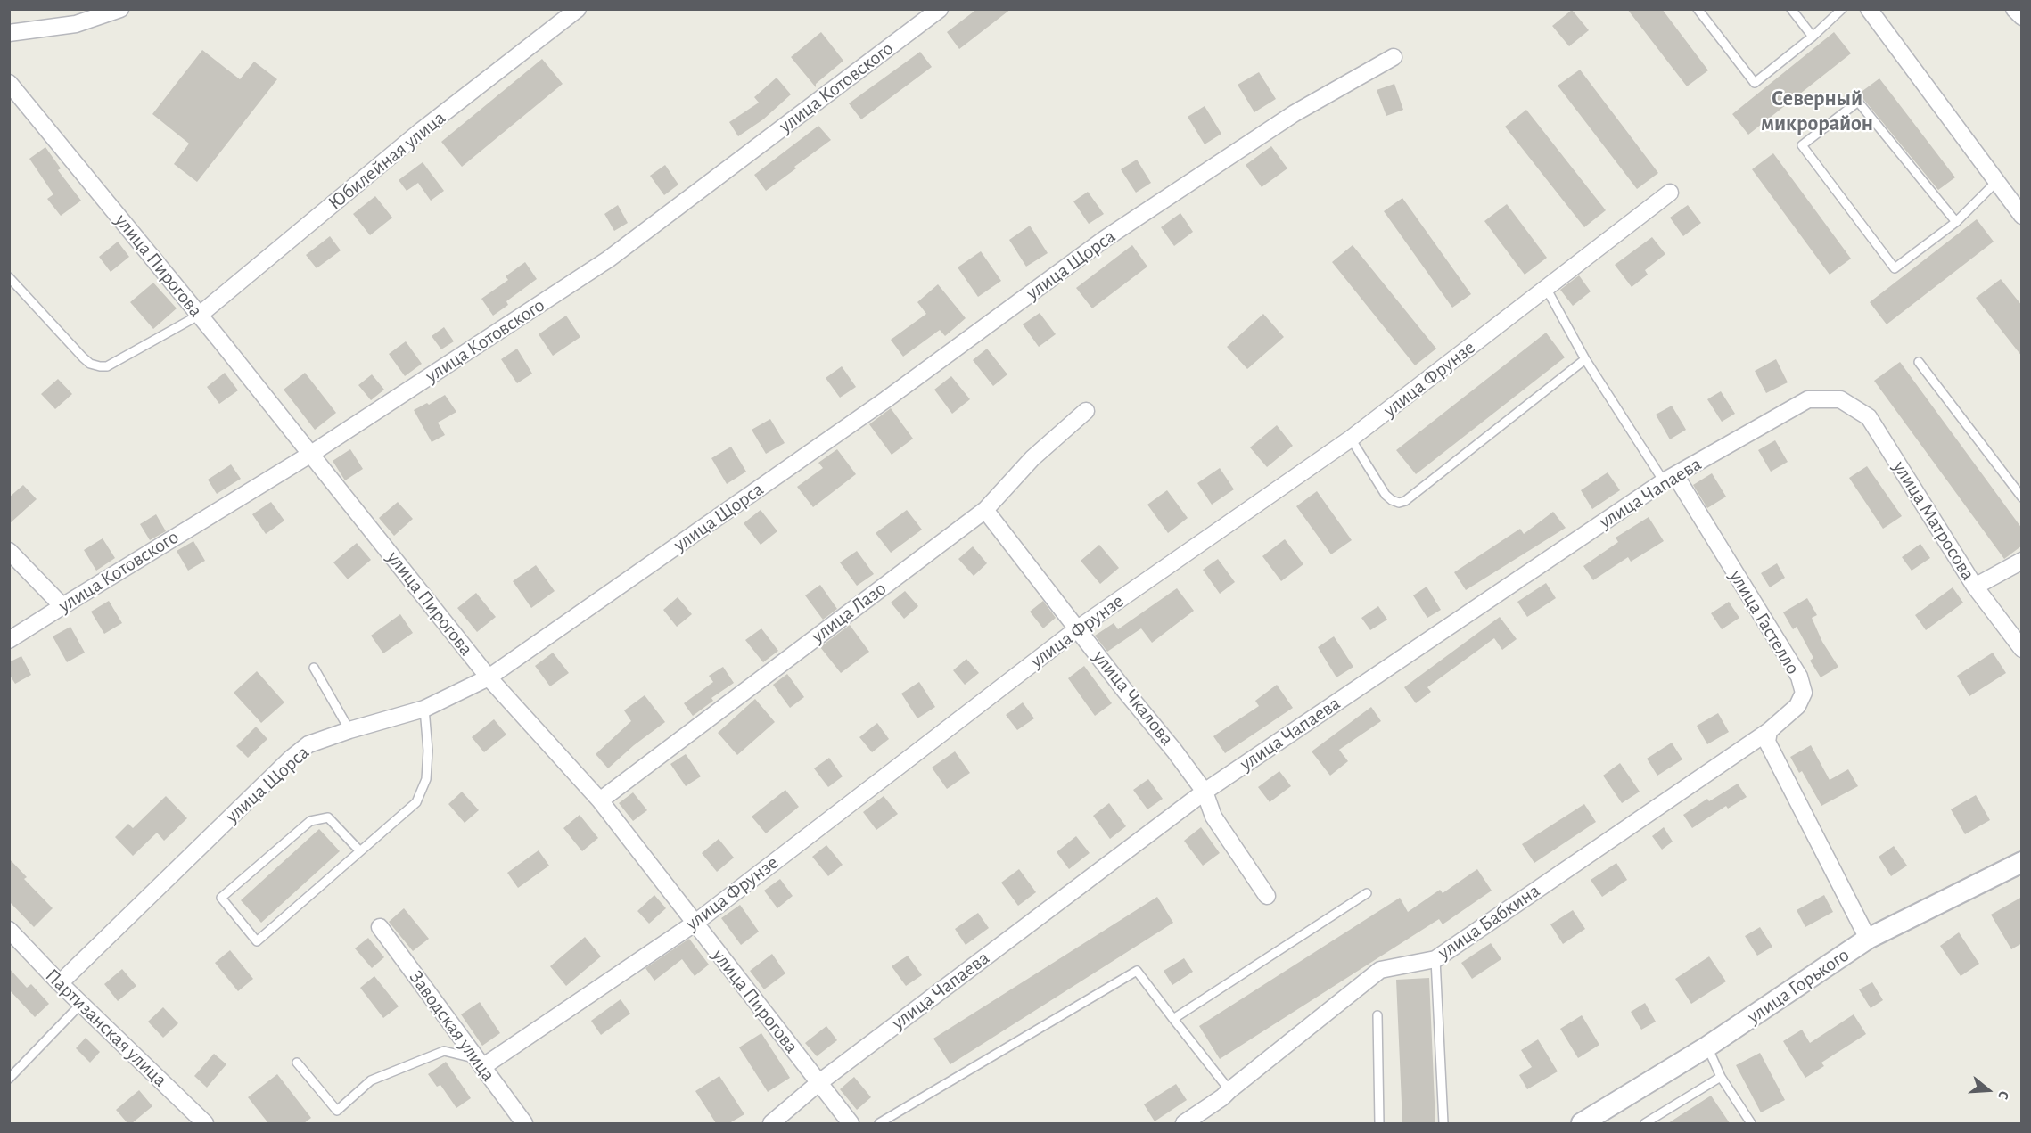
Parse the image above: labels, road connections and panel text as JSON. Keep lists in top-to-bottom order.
{
  "streets": {
    "street": [
      "улица Котовского",
      "Юбилейная улица",
      "улица Щорса",
      "улица Пирогова",
      "улица Фрунзе",
      "улица Чапаева",
      "улица Матросова",
      "улица Лазо",
      "улица Гастелло",
      "улица Чкалова",
      "улица Бабкина",
      "улица Горького",
      "Заводская улица",
      "Партизанская улица"
    ]
  },
  "crossings": [
    ["улица Котовского", "улица Пирогова"],
    ["Юбилейная улица", "улица Пирогова"],
    ["улица Щорса", "улица Пирогова"],
    ["улица Щорса", "Партизанская улица"],
    ["улица Пирогова", "улица Фрунзе"],
    ["улица Пирогова", "улица Чапаева"],
    ["улица Пирогова", "улица Лазо"],
    ["улица Фрунзе", "улица Чкалова"],
    ["улица Фрунзе", "Заводская улица"],
    ["улица Чапаева", "улица Матросова"],
    ["улица Чапаева", "улица Гастелло"],
    ["улица Чапаева", "улица Чкалова"],
    ["улица Лазо", "улица Чкалова"],
    ["улица Гастелло", "улица Бабкина"]
  ],
  "districts": ["Северный микрорайон"],
  "north": "right"
}
